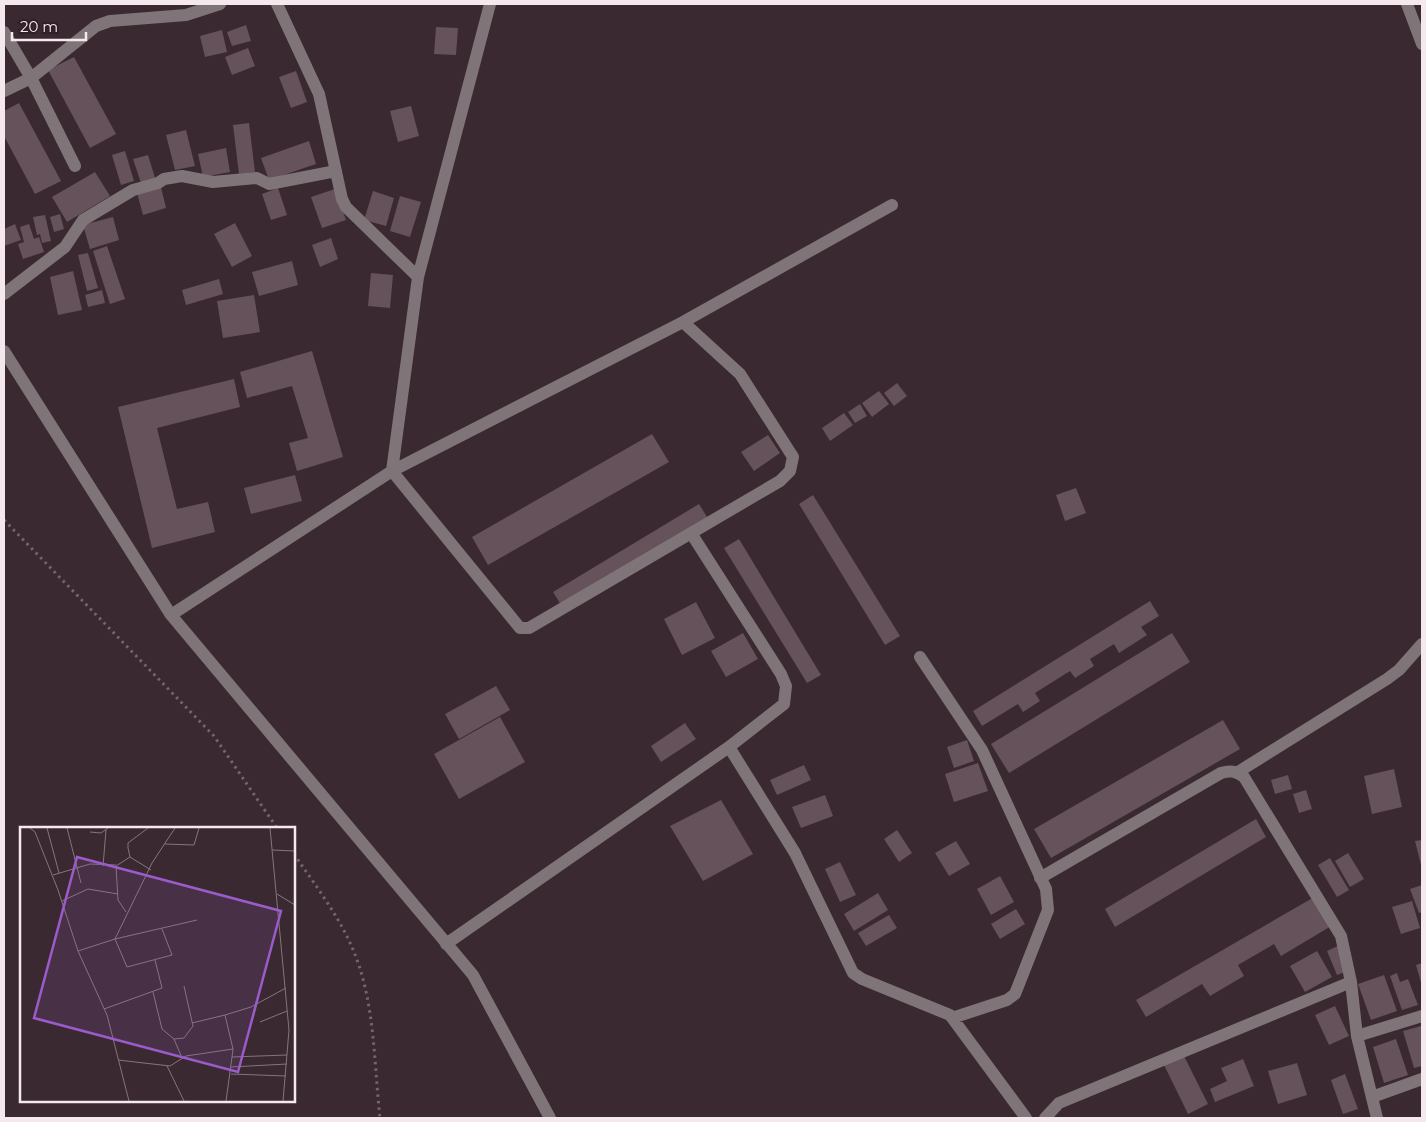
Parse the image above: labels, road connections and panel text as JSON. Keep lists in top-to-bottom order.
{
  "scale_bar": "20 m"
}
